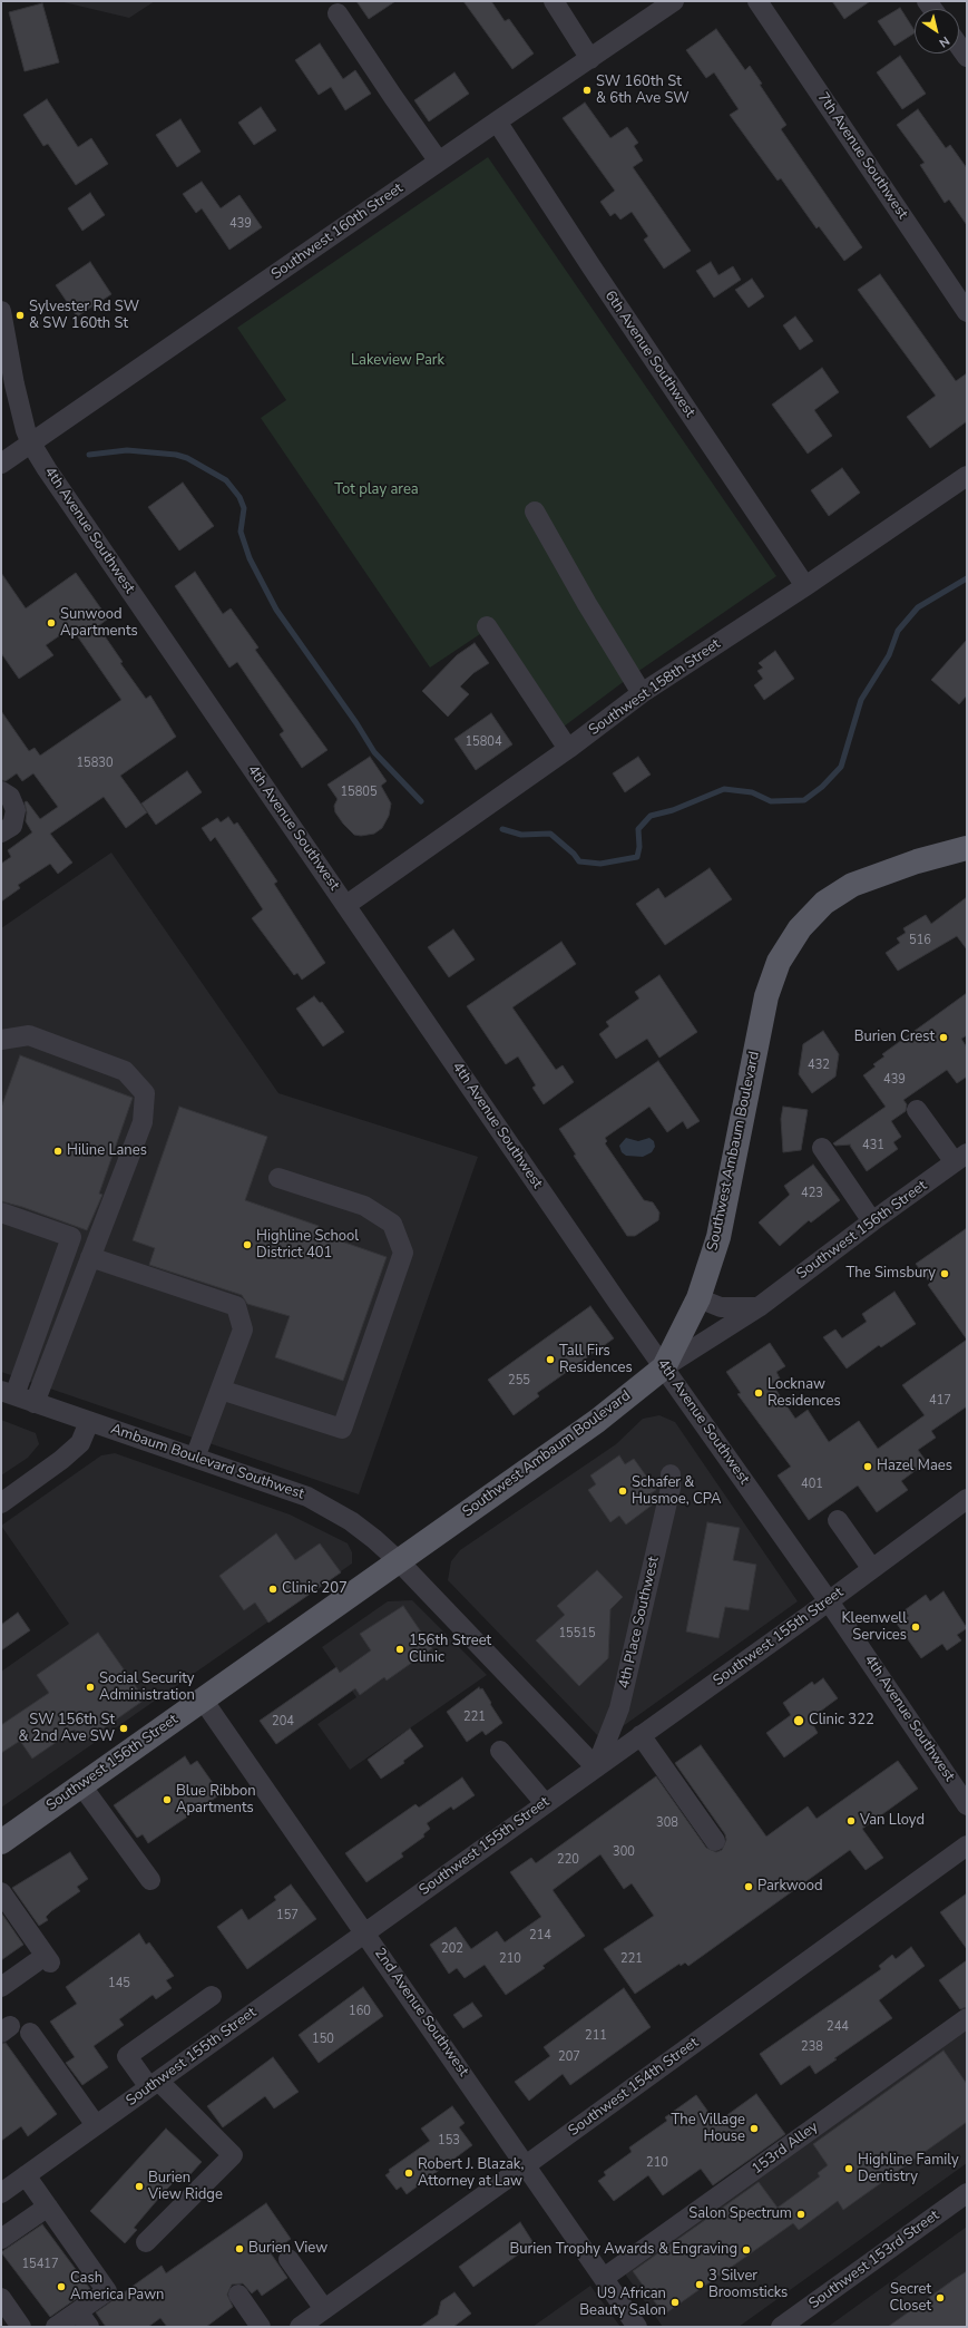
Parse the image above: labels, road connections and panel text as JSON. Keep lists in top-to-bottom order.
{
  "streets": {
    "main road": ["Southwest Ambaum Boulevard", "Southwest 156th Street"],
    "street": [
      "7th Avenue Southwest",
      "Southwest 160th Street",
      "6th Avenue Southwest",
      "4th Avenue Southwest",
      "Southwest 158th Street",
      "Ambaum Boulevard Southwest",
      "4th Place Southwest",
      "Southwest 155th Street",
      "2nd Avenue Southwest",
      "Southwest 154th Street",
      "153rd Alley",
      "Southwest 153rd Street"
    ]
  },
  "crossings": [
    ["Southwest 160th Street", "6th Avenue Southwest"],
    ["Southwest 160th Street", "4th Avenue Southwest"],
    ["6th Avenue Southwest", "Southwest 158th Street"],
    ["4th Avenue Southwest", "Southwest 158th Street"],
    ["4th Avenue Southwest", "Southwest Ambaum Boulevard"],
    ["4th Avenue Southwest", "Southwest 156th Street"],
    ["4th Avenue Southwest", "Southwest 155th Street"],
    ["Southwest Ambaum Boulevard", "Southwest 156th Street"],
    ["Southwest Ambaum Boulevard", "Ambaum Boulevard Southwest"],
    ["Southwest 156th Street", "Ambaum Boulevard Southwest"],
    ["Southwest 156th Street", "2nd Avenue Southwest"],
    ["Ambaum Boulevard Southwest", "4th Place Southwest"],
    ["Ambaum Boulevard Southwest", "Southwest 155th Street"],
    ["4th Place Southwest", "Southwest 155th Street"],
    ["Southwest 155th Street", "2nd Avenue Southwest"],
    ["2nd Avenue Southwest", "Southwest 154th Street"],
    ["2nd Avenue Southwest", "153rd Alley"]
  ],
  "parks": ["Lakeview Park", "Tot play area"],
  "places": [
    "SW 160th St & 6th Ave SW",
    "Sylvester Rd SW & SW 160th St",
    "Sunwood Apartments",
    "Burien Crest",
    "Hiline Lanes",
    "Highline School District 401",
    "The Simsbury",
    "Tall Firs Residences",
    "Locknaw Residences",
    "Hazel Maes",
    "Schafer & Husmoe, CPA",
    "Clinic 207",
    "Kleenwell Services",
    "156th Street Clinic",
    "Social Security Administration",
    "Clinic 322",
    "SW 156th St & 2nd Ave SW",
    "Blue Ribbon Apartments",
    "Van Lloyd",
    "Parkwood",
    "The Village House",
    "Highline Family Dentistry",
    "Robert J. Blazak, Attorney at Law",
    "Burien View Ridge",
    "Salon Spectrum",
    "Burien View",
    "Burien Trophy Awards & Engraving",
    "3 Silver Broomsticks",
    "Cash America Pawn",
    "Secret Closet",
    "U9 African Beauty Salon"
  ],
  "house_numbers": [
    "439",
    "15804",
    "15830",
    "15805",
    "516",
    "432",
    "439",
    "431",
    "423",
    "255",
    "417",
    "401",
    "15515",
    "221",
    "204",
    "308",
    "300",
    "220",
    "157",
    "214",
    "202",
    "210",
    "221",
    "145",
    "160",
    "244",
    "211",
    "150",
    "238",
    "207",
    "153",
    "210",
    "15417"
  ],
  "north": "bottom right"
}
